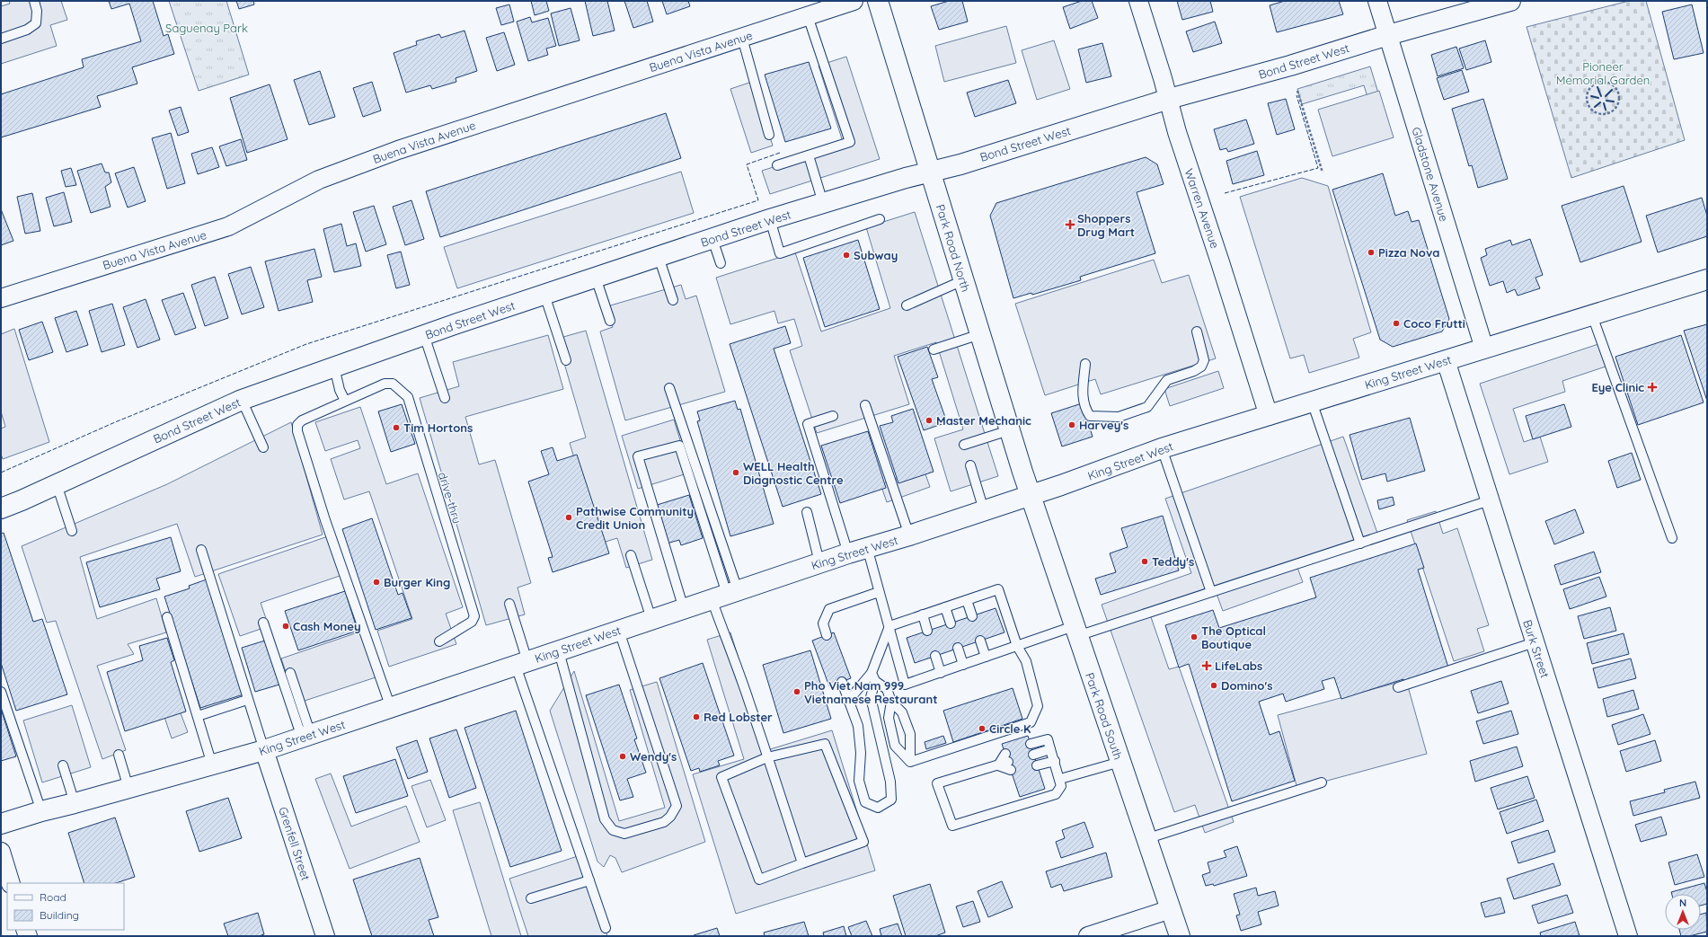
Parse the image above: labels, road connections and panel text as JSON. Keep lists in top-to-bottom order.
{
  "streets": {
    "main road": [
      "Bond Street West",
      "Park Road North",
      "King Street West",
      "Park Road South"
    ],
    "street": [
      "Buena Vista Avenue",
      "Gladstone Avenue",
      "Warren Avenue",
      "Burk Street",
      "Grenfell Street"
    ],
    "lane": ["drive-thru"]
  },
  "crossings": [
    ["Bond Street West", "Gladstone Avenue"],
    ["Bond Street West", "Warren Avenue"],
    ["Bond Street West", "Park Road North"],
    ["Gladstone Avenue", "King Street West"],
    ["Warren Avenue", "King Street West"],
    ["Park Road North", "King Street West"],
    ["Park Road North", "Park Road South"],
    ["King Street West", "Burk Street"],
    ["King Street West", "Park Road South"],
    ["King Street West", "Grenfell Street"]
  ],
  "parks": ["Saguenay Park", "Pioneer Memorial Garden"],
  "places": {
    "health": ["Shoppers Drug Mart", "Eye Clinic", "LifeLabs"],
    "other": [
      "Pizza Nova",
      "Subway",
      "Coco Frutti",
      "Master Mechanic",
      "Harvey's",
      "Tim Hortons",
      "WELL Health Diagnostic Centre",
      "Pathwise Community Credit Union",
      "Teddy's",
      "Burger King",
      "Cash Money",
      "The Optical Boutique",
      "Domino's",
      "Pho Viet Nam 999 Vietnamese Restaurant",
      "Red Lobster",
      "Circle K",
      "Wendy's"
    ]
  },
  "legend": ["Road", "Building"],
  "north": "top"
}
